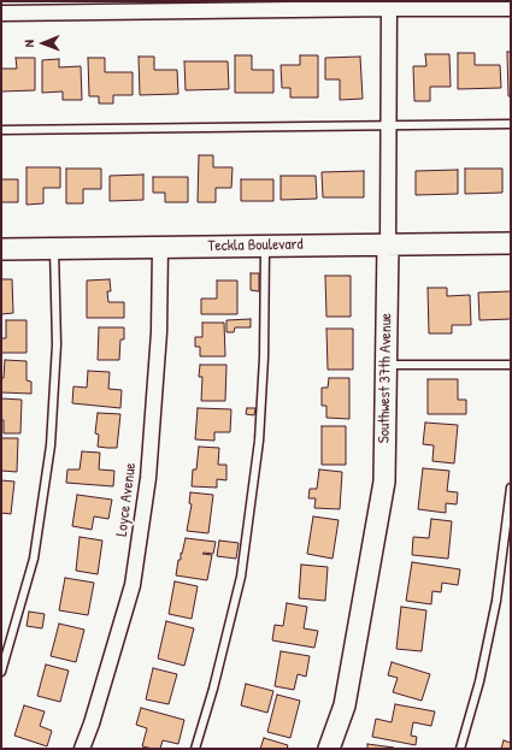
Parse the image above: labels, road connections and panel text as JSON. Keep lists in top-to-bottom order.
{
  "streets": {
    "main road": ["Teckla Boulevard", "Southwest 37th Avenue"],
    "street": ["Loyce Avenue"]
  },
  "crossings": [
    ["Teckla Boulevard", "Southwest 37th Avenue"],
    ["Teckla Boulevard", "Loyce Avenue"]
  ],
  "north": "left"
}
